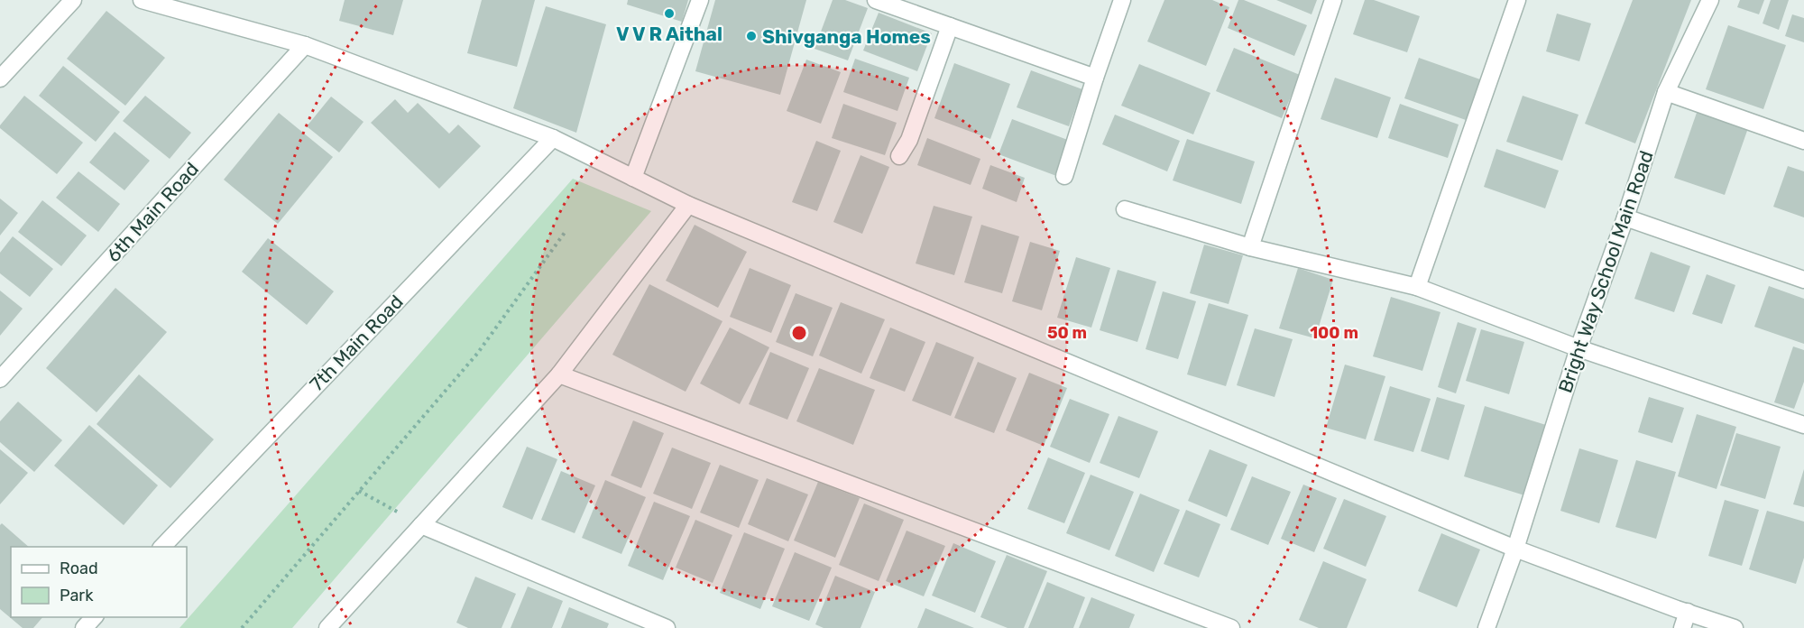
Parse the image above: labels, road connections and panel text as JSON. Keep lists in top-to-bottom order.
{
  "streets": {
    "street": ["6th Main Road", "Bright Way School Main Road", "7th Main Road"]
  },
  "places": ["V V R Aithal", "Shivganga Homes"],
  "legend": ["Road", "Park"],
  "rings": ["50 m", "100 m"]
}
